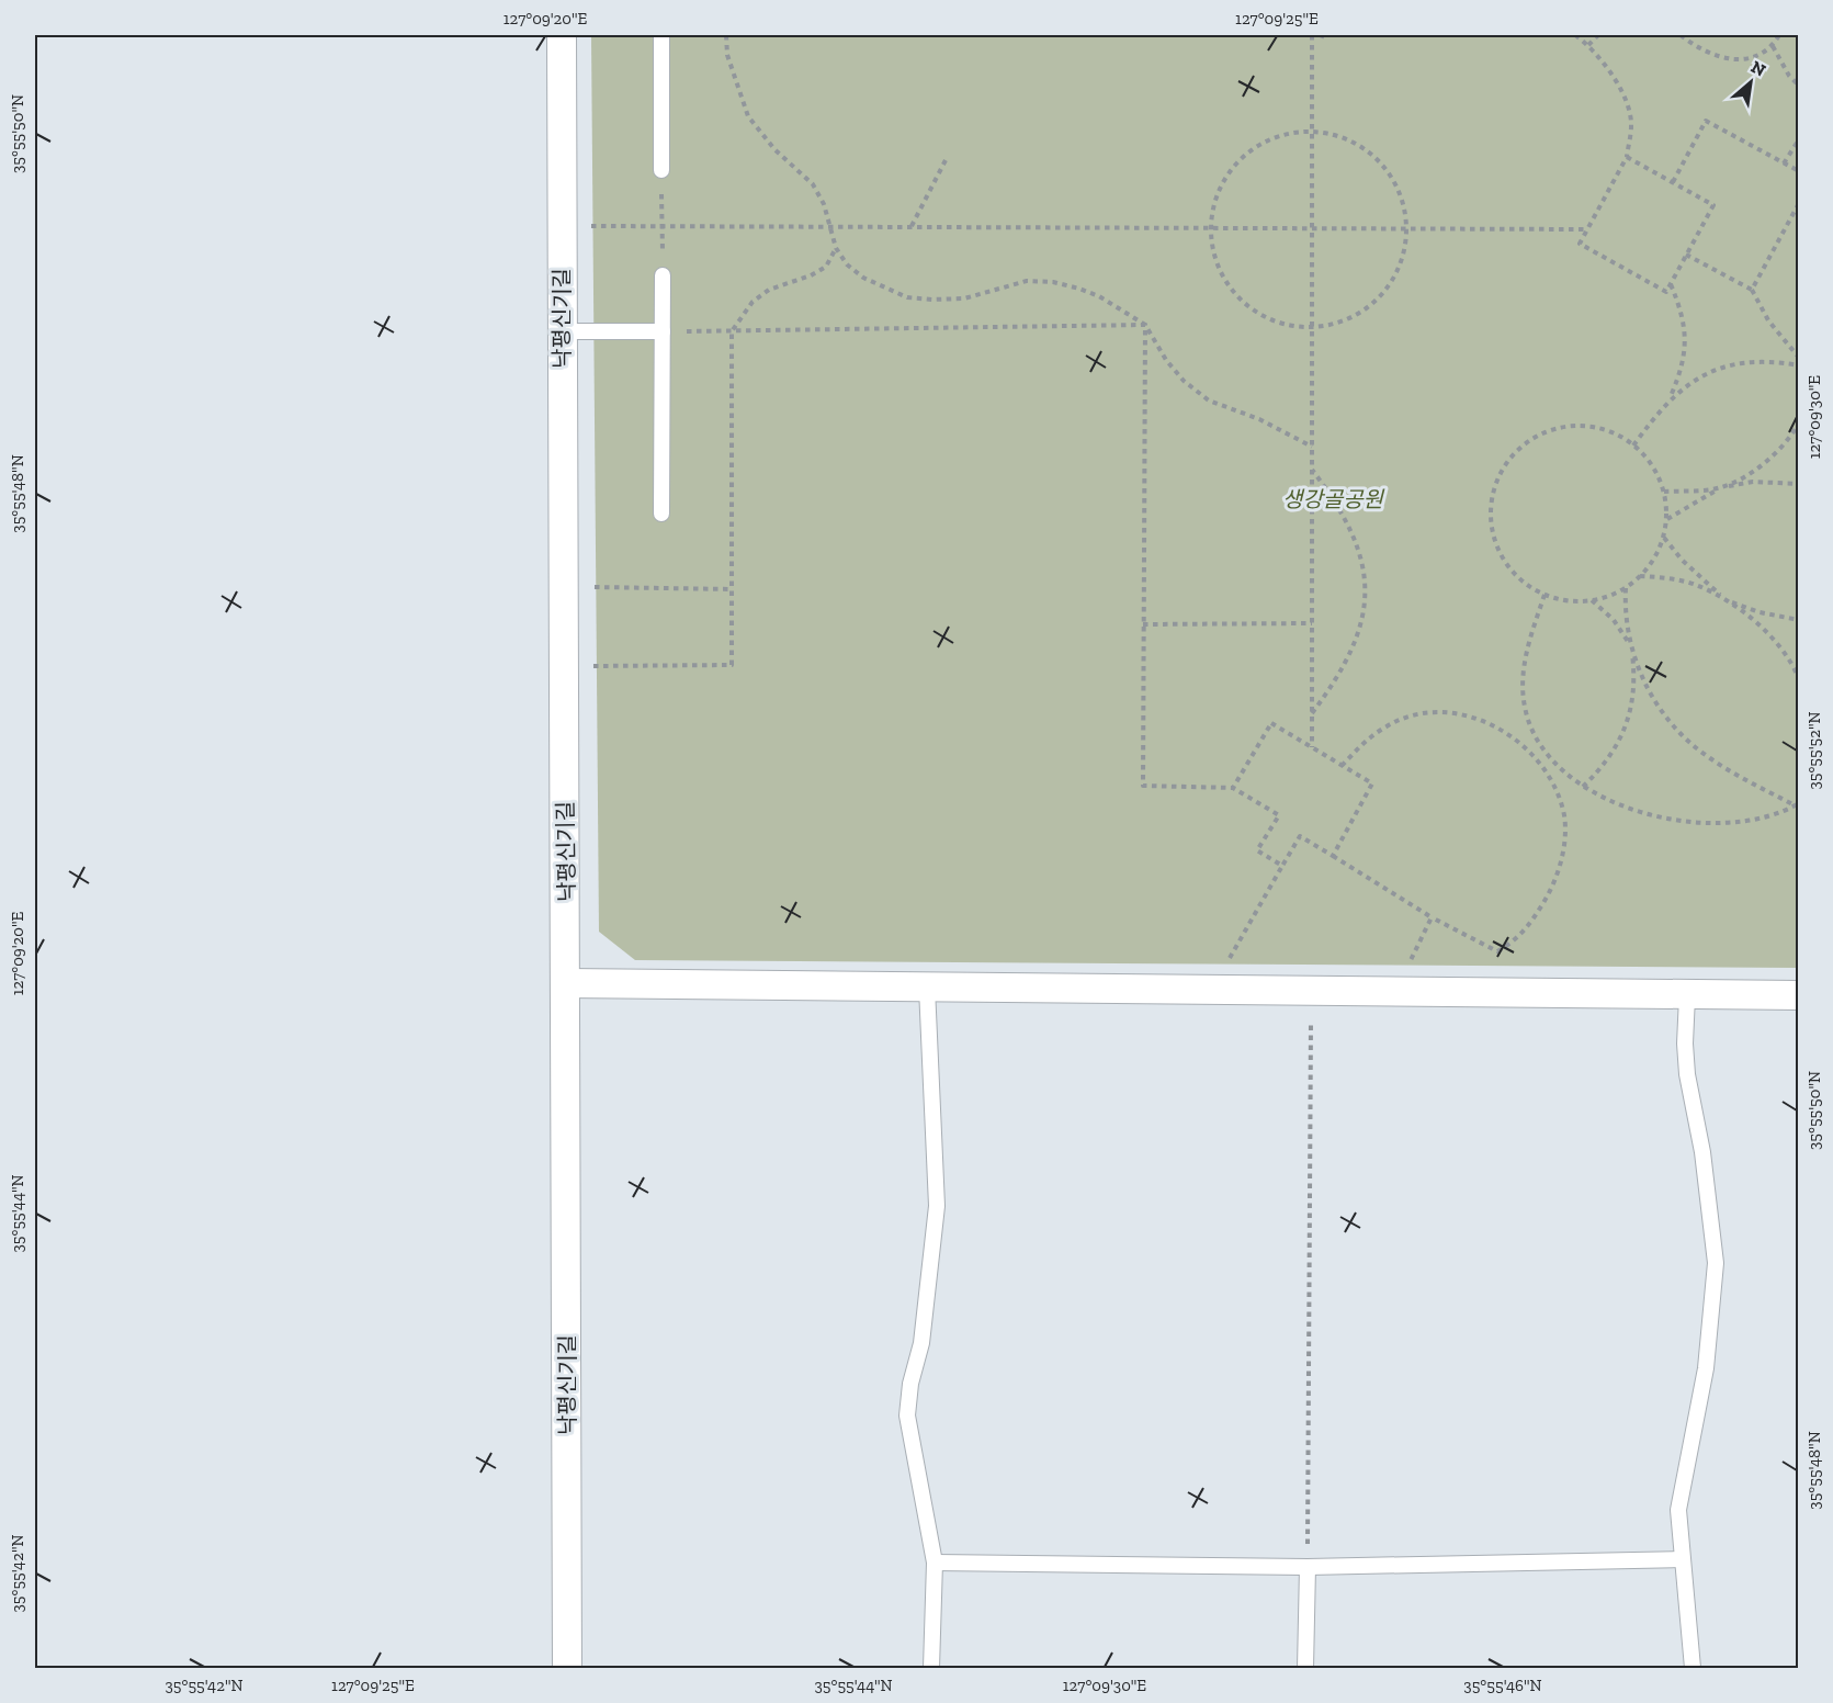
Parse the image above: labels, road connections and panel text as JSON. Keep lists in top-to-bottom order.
{
  "streets": {
    "street": ["낙평신기길"]
  },
  "parks": ["생강골공원"],
  "north": "top right",
  "coordinates": [
    "127°09'20\"E",
    "127°09'25\"E",
    "35°55'50\"N",
    "127°09'30\"E",
    "35°55'48\"N",
    "35°55'52\"N",
    "35°55'44\"N",
    "35°55'42\"N",
    "35°55'46\"N"
  ]
}
